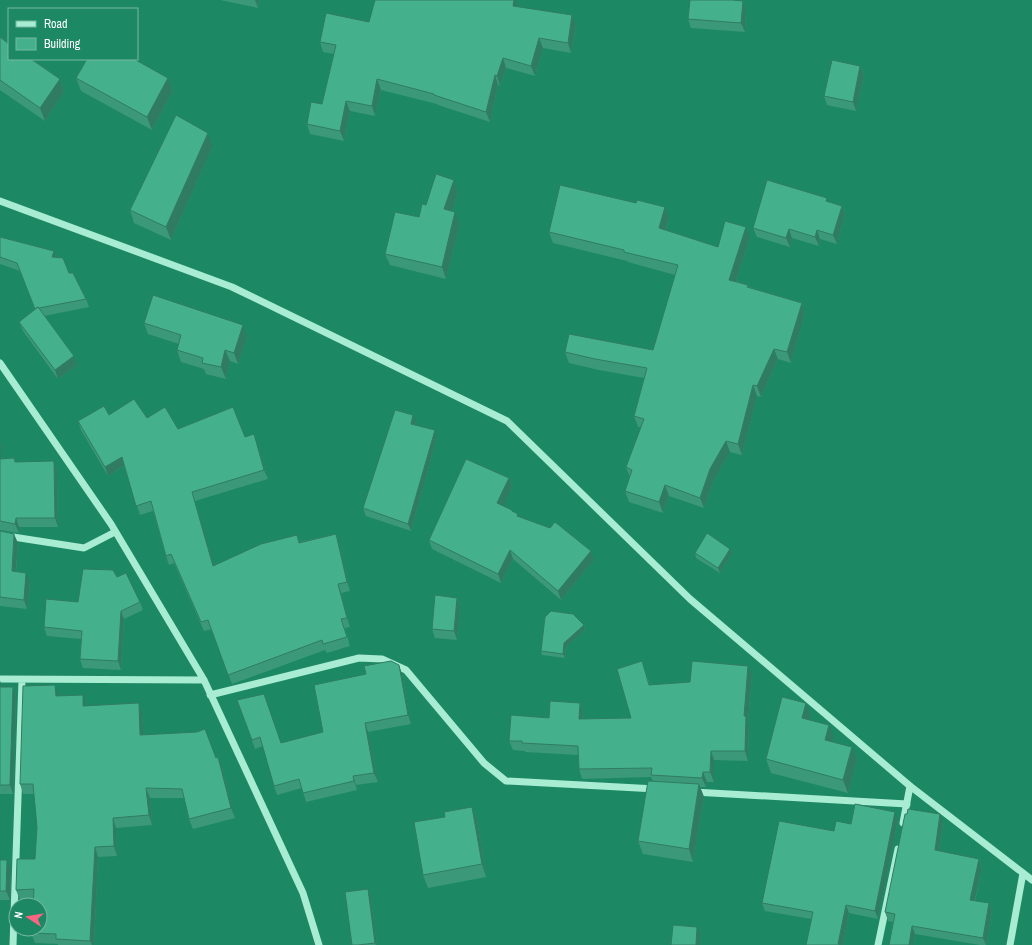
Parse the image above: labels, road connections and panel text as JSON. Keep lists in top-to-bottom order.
{
  "legend": ["Road", "Building"],
  "north": "left"
}
